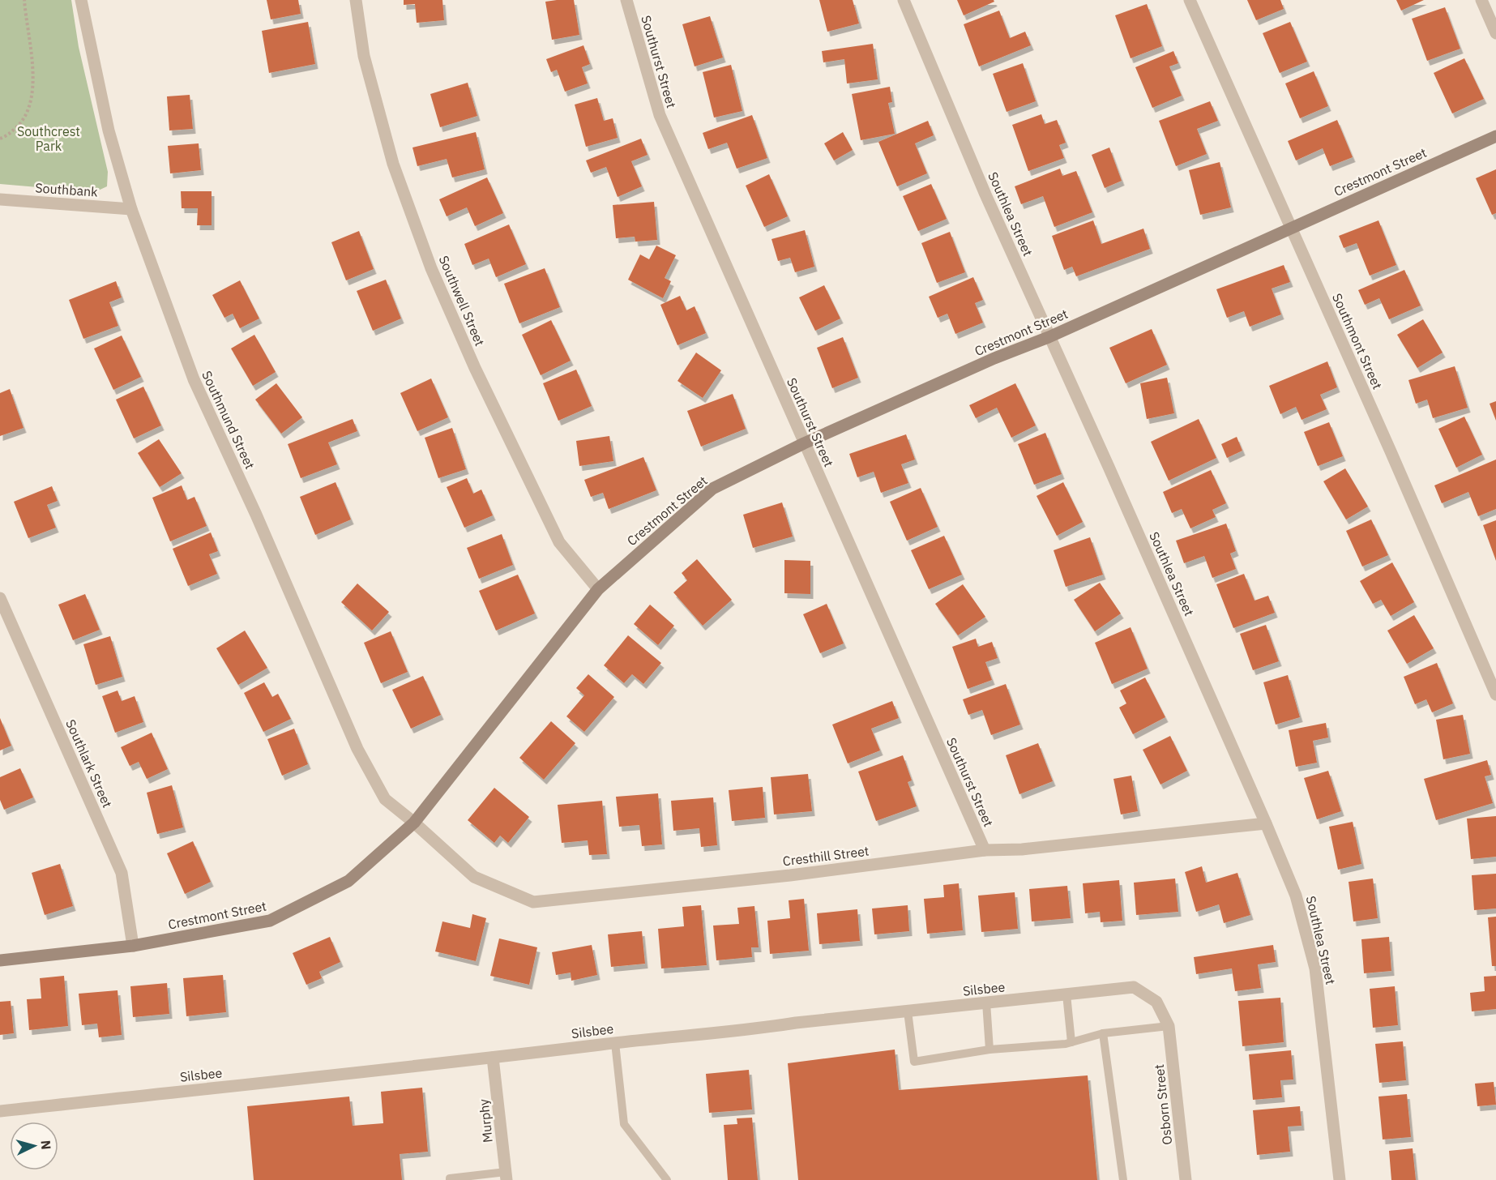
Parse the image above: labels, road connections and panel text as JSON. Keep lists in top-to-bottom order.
{
  "streets": {
    "street": [
      "Southurst Street",
      "Crestmont Street",
      "Southbank",
      "Southlea Street",
      "Southwell Street",
      "Southmont Street",
      "Southmund Street",
      "Southlark Street",
      "Cresthill Street",
      "Silsbee",
      "Osborn Street",
      "Murphy"
    ]
  },
  "crossings": [
    ["Southurst Street", "Crestmont Street"],
    ["Southurst Street", "Cresthill Street"],
    ["Crestmont Street", "Southlea Street"],
    ["Crestmont Street", "Southwell Street"],
    ["Crestmont Street", "Southmont Street"],
    ["Crestmont Street", "Southmund Street"],
    ["Crestmont Street", "Southlark Street"],
    ["Crestmont Street", "Cresthill Street"],
    ["Southbank", "Southmund Street"],
    ["Southlea Street", "Cresthill Street"],
    ["Southmund Street", "Cresthill Street"],
    ["Silsbee", "Osborn Street"],
    ["Silsbee", "Murphy"]
  ],
  "parks": ["Southcrest Park"],
  "north": "right"
}
